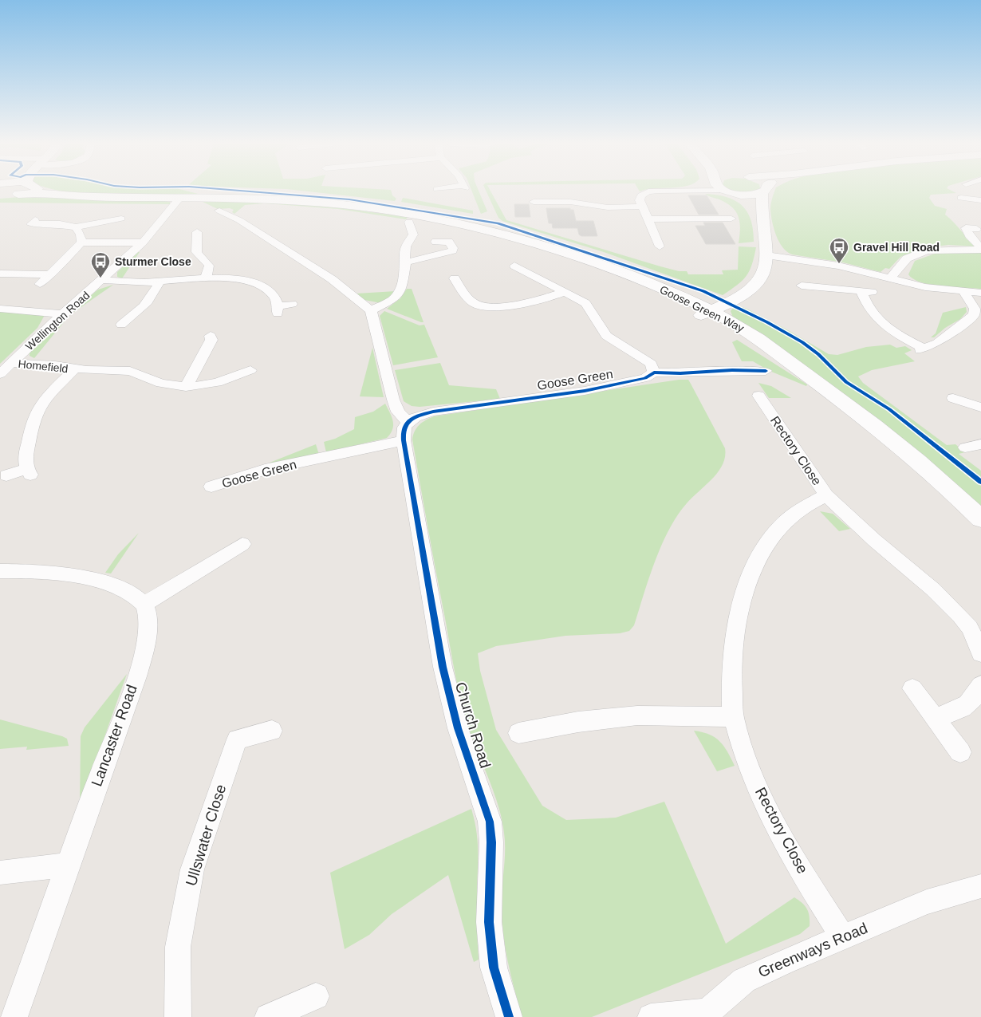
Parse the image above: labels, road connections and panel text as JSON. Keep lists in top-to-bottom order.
{
  "streets": {
    "main road": ["Goose Green Way"],
    "street": [
      "Wellington Road",
      "Homefield",
      "Goose Green",
      "Rectory Close",
      "Church Road",
      "Lancaster Road",
      "Ullswater Close",
      "Greenways Road"
    ]
  },
  "crossings": [
    ["Goose Green Way", "Wellington Road"],
    ["Wellington Road", "Homefield"],
    ["Goose Green", "Church Road"],
    ["Rectory Close", "Greenways Road"]
  ],
  "places": {
    "bus stop": ["Gravel Hill Road", "Sturmer Close"]
  }
}
